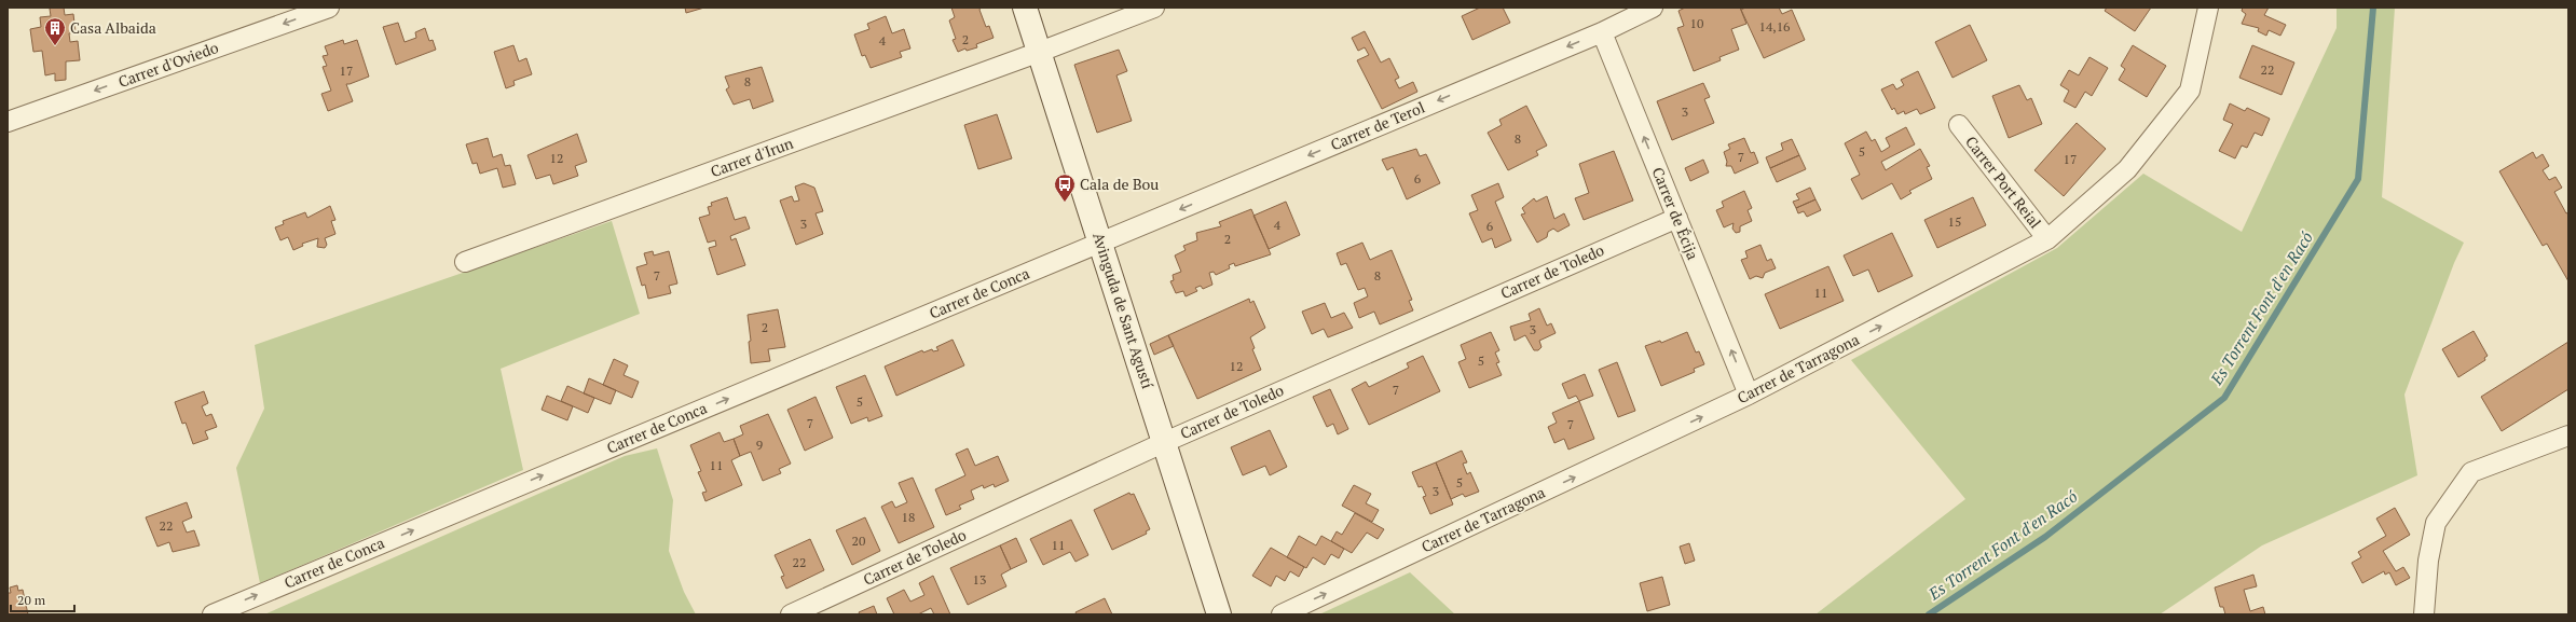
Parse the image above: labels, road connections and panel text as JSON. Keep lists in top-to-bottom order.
{
  "streets": {
    "street": [
      "Carrer d'Oviedo",
      "Carrer de Terol",
      "Carrer d'Irun",
      "Carrer Port Reial",
      "Carrer de Écija",
      "Carrer de Toledo",
      "Carrer de Conca",
      "Avinguda de Sant Agustí",
      "Carrer de Tarragona"
    ]
  },
  "crossings": [
    ["Carrer de Terol", "Carrer de Écija"],
    ["Carrer de Terol", "Carrer de Conca"],
    ["Carrer de Terol", "Avinguda de Sant Agustí"],
    ["Carrer d'Irun", "Avinguda de Sant Agustí"],
    ["Carrer Port Reial", "Carrer de Tarragona"],
    ["Carrer de Écija", "Carrer de Toledo"],
    ["Carrer de Écija", "Carrer de Tarragona"],
    ["Carrer de Toledo", "Avinguda de Sant Agustí"],
    ["Carrer de Conca", "Avinguda de Sant Agustí"]
  ],
  "one_way": [
    "Carrer d'Oviedo",
    "Carrer de Terol",
    "Carrer de Écija",
    "Carrer de Conca",
    "Carrer de Tarragona"
  ],
  "water": ["Es Torrent Font d'en Racó"],
  "places": {
    "building": ["Casa Albaida"],
    "bus stop": ["Cala de Bou"]
  },
  "house_numbers": [
    "10",
    "14,16",
    "2",
    "4",
    "22",
    "17",
    "8",
    "3",
    "8",
    "5",
    "7",
    "12",
    "17",
    "6",
    "15",
    "3",
    "4",
    "6",
    "2",
    "7",
    "8",
    "11",
    "2",
    "3",
    "5",
    "12",
    "7",
    "5",
    "7",
    "7",
    "9",
    "11",
    "5",
    "3",
    "18",
    "22",
    "20",
    "11",
    "22",
    "13"
  ],
  "scale_bar": "20 m"
}
